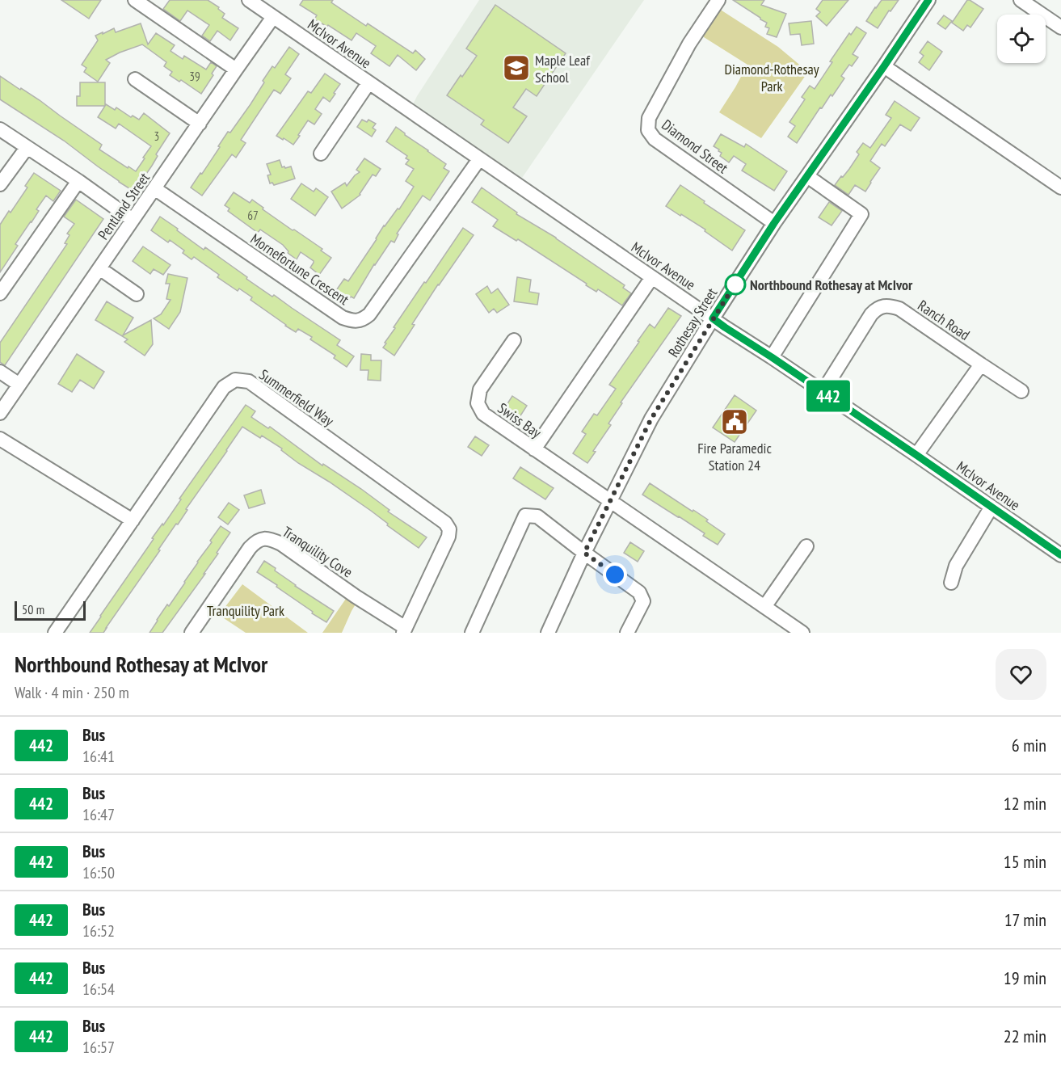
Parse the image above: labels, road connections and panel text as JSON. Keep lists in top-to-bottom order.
{
  "streets": {
    "street": [
      "McIvor Avenue",
      "Diamond Street",
      "Pentland Street",
      "Mornefortune Crescent",
      "Ranch Road",
      "Rothesay Street",
      "Summerfield Way",
      "Swiss Bay",
      "Tranquility Cove"
    ]
  },
  "crossings": [
    ["McIvor Avenue", "Pentland Street"],
    ["McIvor Avenue", "Mornefortune Crescent"],
    ["McIvor Avenue", "Ranch Road"],
    ["McIvor Avenue", "Rothesay Street"],
    ["Diamond Street", "Rothesay Street"],
    ["Pentland Street", "Mornefortune Crescent"],
    ["Rothesay Street", "Swiss Bay"],
    ["Summerfield Way", "Tranquility Cove"]
  ],
  "parks": ["Diamond-Rothesay Park", "Tranquility Park"],
  "places": {
    "school or university": ["Maple Leaf School"],
    "other": ["Northbound Rothesay at McIvor"],
    "public building": ["Fire Paramedic Station 24"]
  },
  "lines": ["bus line 442"],
  "house_numbers": ["39", "3", "67"],
  "scale_bar": "50 m",
  "page": {
    "on_map": "442",
    "scale": "50 m",
    "heading": ["Northbound Rothesay at McIvor", "Walk · 4 min · 250 m"],
    "list": [
      {
        "mark": "442",
        "name": "Bus",
        "note": "16:41",
        "value": "6 min"
      },
      {
        "mark": "442",
        "name": "Bus",
        "note": "16:47",
        "value": "12 min"
      },
      {
        "mark": "442",
        "name": "Bus",
        "note": "16:50",
        "value": "15 min"
      },
      {
        "mark": "442",
        "name": "Bus",
        "note": "16:52",
        "value": "17 min"
      },
      {
        "mark": "442",
        "name": "Bus",
        "note": "16:54",
        "value": "19 min"
      },
      {
        "mark": "442",
        "name": "Bus",
        "note": "16:57",
        "value": "22 min"
      }
    ]
  }
}
